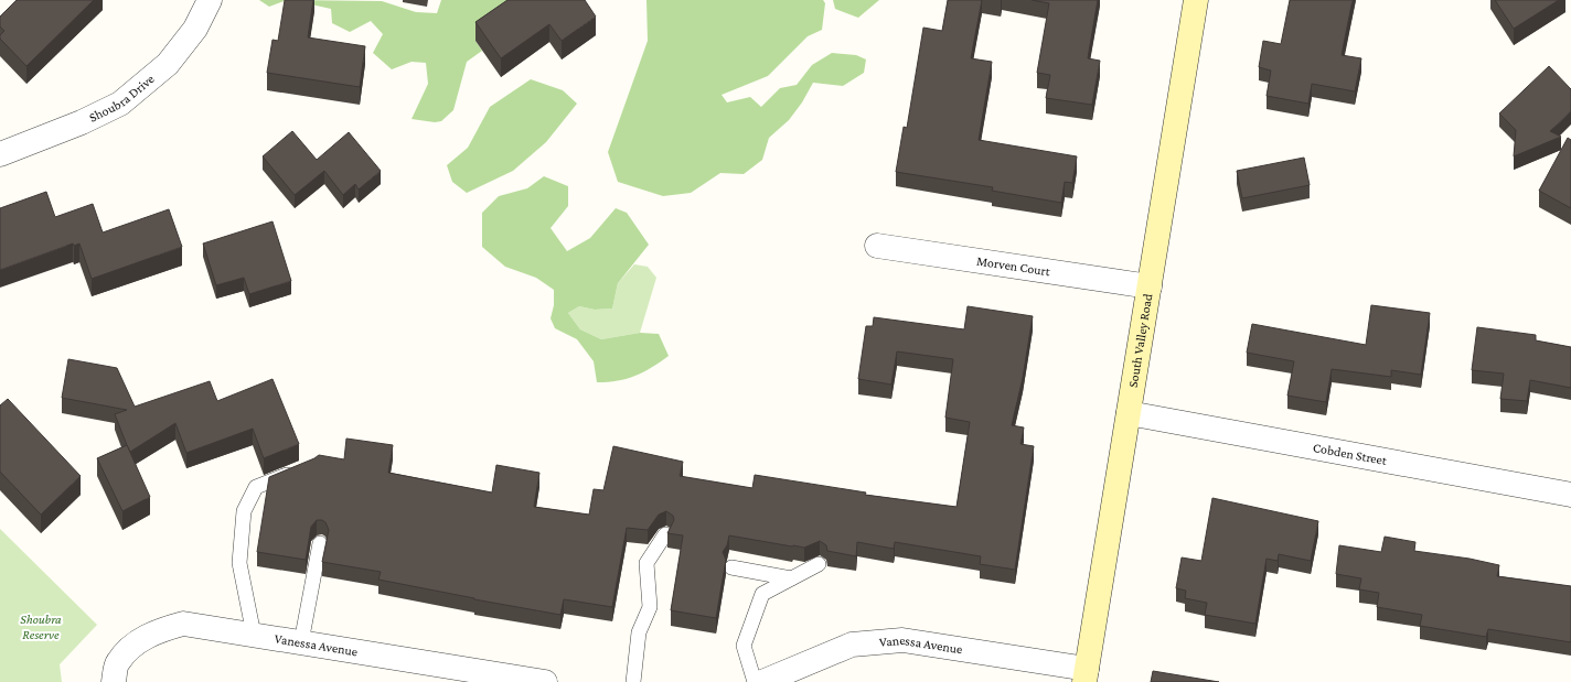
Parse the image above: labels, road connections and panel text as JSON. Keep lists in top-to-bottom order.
{
  "streets": {
    "main road": ["South Valley Road"],
    "street": [
      "Shoubra Drive",
      "Morven Court",
      "Cobden Street",
      "Vanessa Avenue"
    ]
  },
  "crossings": [
    ["Morven Court", "South Valley Road"],
    ["South Valley Road", "Cobden Street"],
    ["South Valley Road", "Vanessa Avenue"]
  ],
  "parks": ["Shoubra Reserve"]
}
